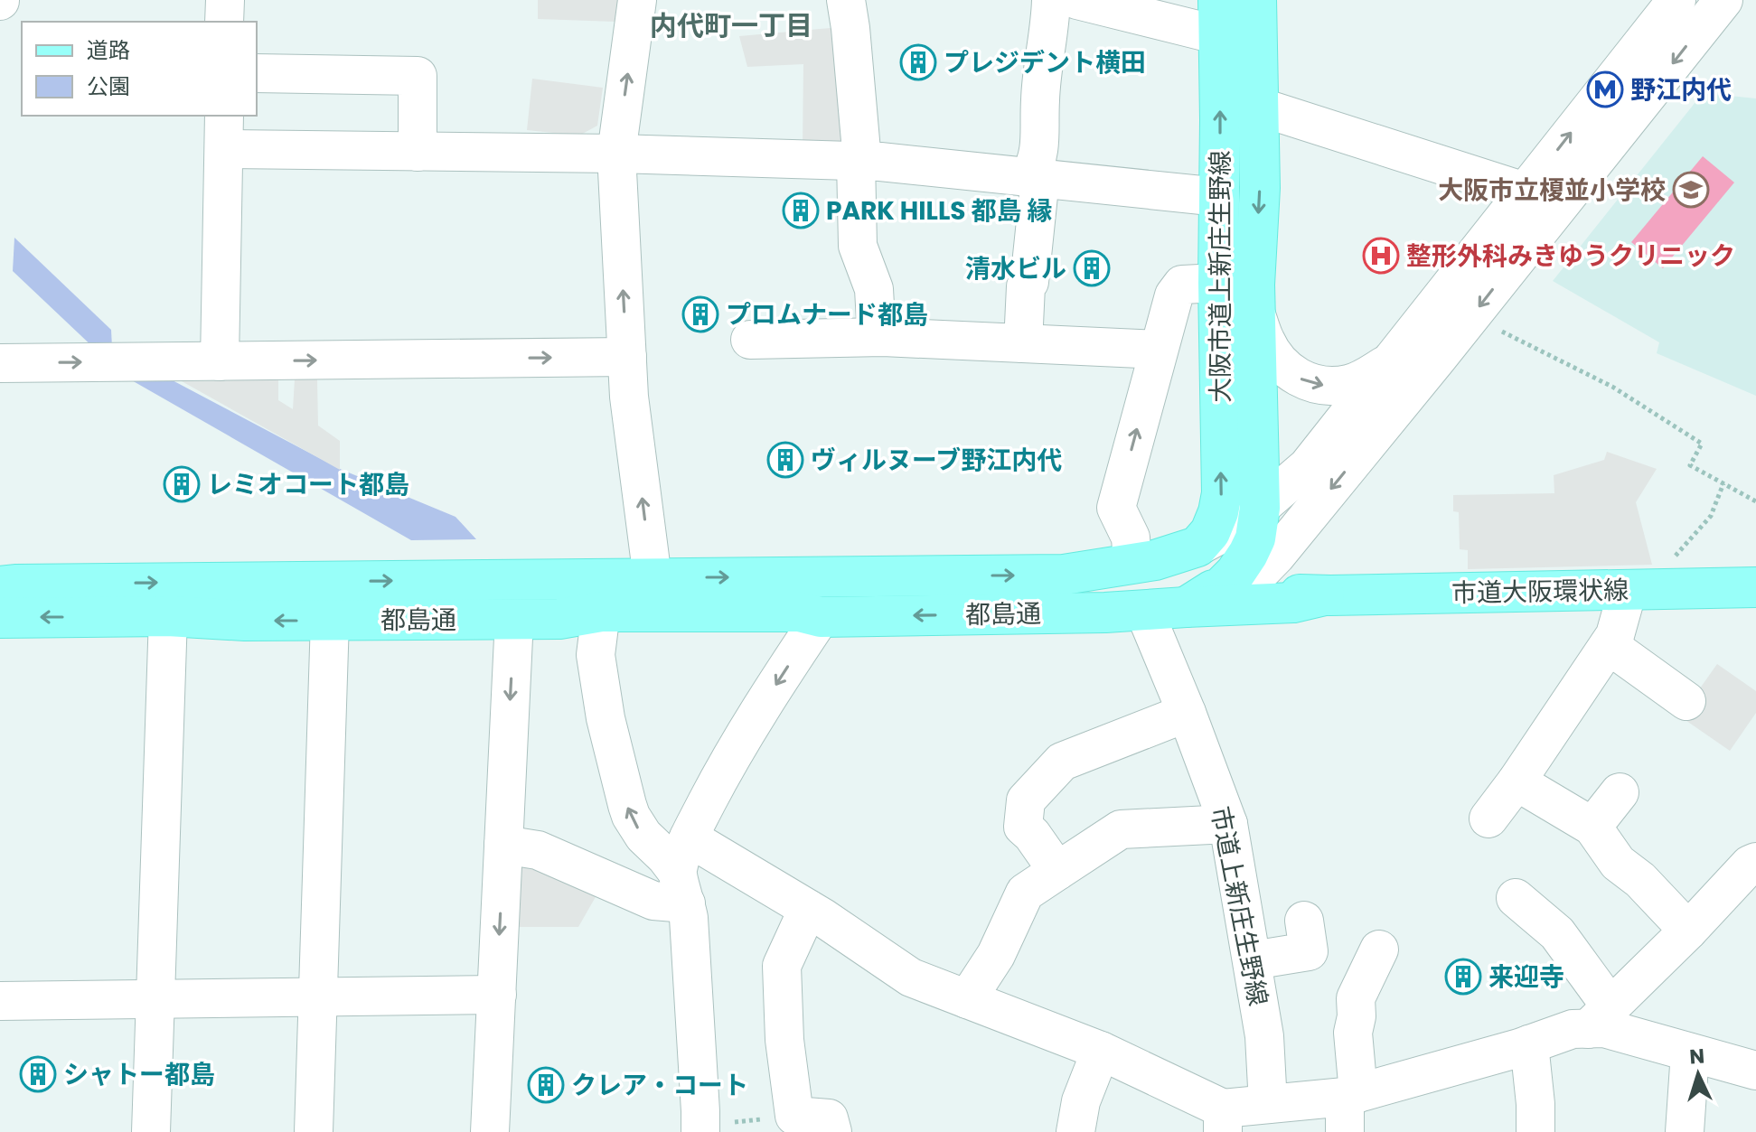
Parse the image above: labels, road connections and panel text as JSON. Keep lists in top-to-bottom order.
{
  "streets": {
    "main road": ["大阪市道上新庄生野線", "市道大阪環状線", "都島通"],
    "street": ["市道上新庄生野線"]
  },
  "crossings": [
    ["大阪市道上新庄生野線", "市道大阪環状線"],
    ["大阪市道上新庄生野線", "都島通"],
    ["市道大阪環状線", "都島通"],
    ["都島通", "市道上新庄生野線"]
  ],
  "districts": ["内代町一丁目"],
  "places": {
    "building": [
      "プレジデント横田",
      "PARK HILLS 都島 縁",
      "清水ビル",
      "プロムナード都島",
      "ヴィルヌーブ野江内代",
      "レミオコート都島",
      "来迎寺",
      "シャトー都島",
      "クレア・コート"
    ],
    "metro station": ["野江内代"],
    "school or university": ["大阪市立榎並小学校"],
    "hospital": ["整形外科みきゆうクリニック"]
  },
  "legend": ["道路", "公園"],
  "north": "top"
}
